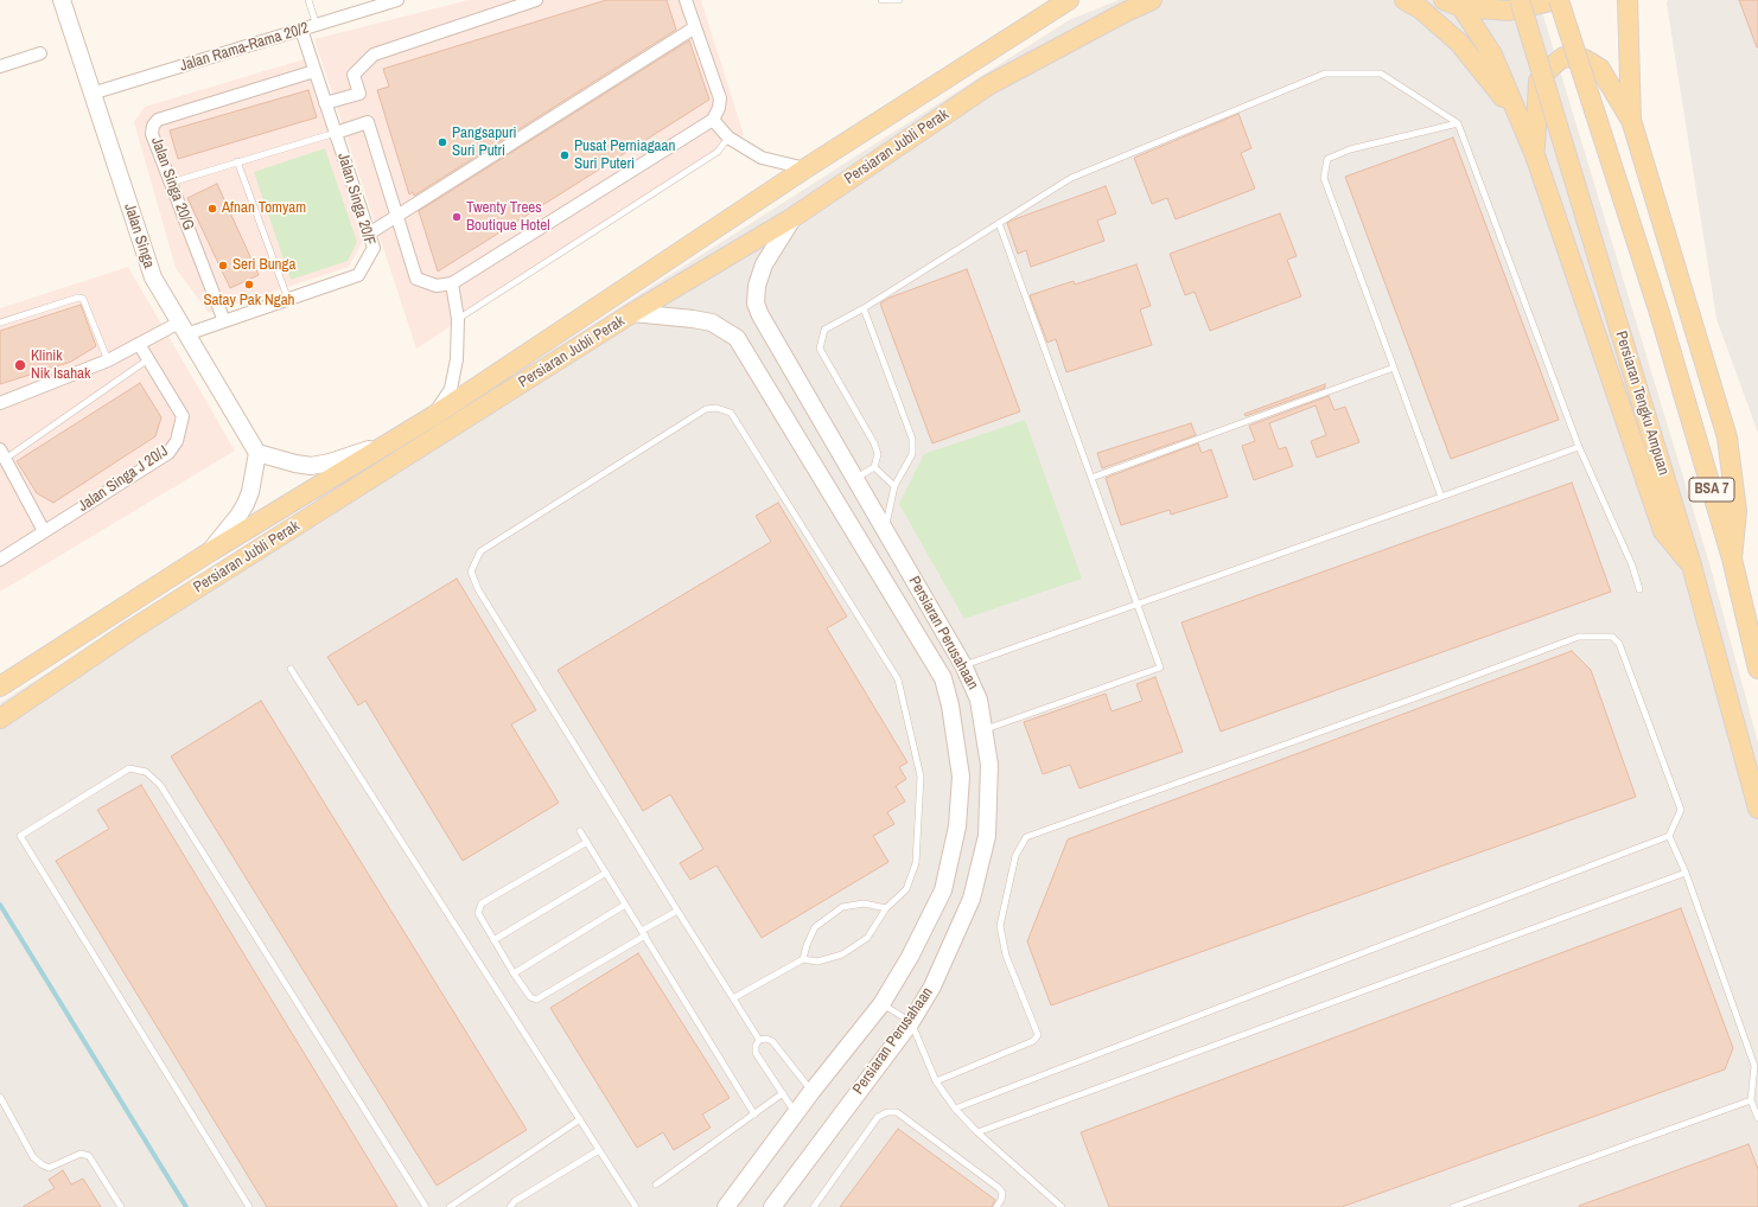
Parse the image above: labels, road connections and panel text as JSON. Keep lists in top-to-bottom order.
{
  "streets": {
    "main road": [
      "Persiaran Jubli Perak",
      "Jalan Singa",
      "Persiaran Tengku Ampuan",
      "BSA 7",
      "Persiaran Perusahaan"
    ],
    "street": [
      "Jalan Rama-Rama 20/2",
      "Jalan Singa 20/G",
      "Jalan Singa 20/F",
      "Jalan Singa J 20/J"
    ]
  },
  "crossings": [
    ["Jalan Rama-Rama 20/2", "Jalan Singa 20/F"],
    ["Jalan Rama-Rama 20/2", "Jalan Singa"],
    ["Persiaran Jubli Perak", "Persiaran Perusahaan"],
    ["Jalan Singa 20/G", "Jalan Singa 20/F"],
    ["Jalan Singa 20/F", "Jalan Singa"],
    ["Jalan Singa 20/F", "Jalan Singa J 20/J"]
  ],
  "places": [
    "Pangsapuri Suri Putri",
    "Pusat Perniagaan Suri Puteri",
    "Afnan Tomyam",
    "Twenty Trees Boutique Hotel",
    "Seri Bunga",
    "Satay Pak Ngah",
    "Klinik Nik Isahak"
  ]
}
